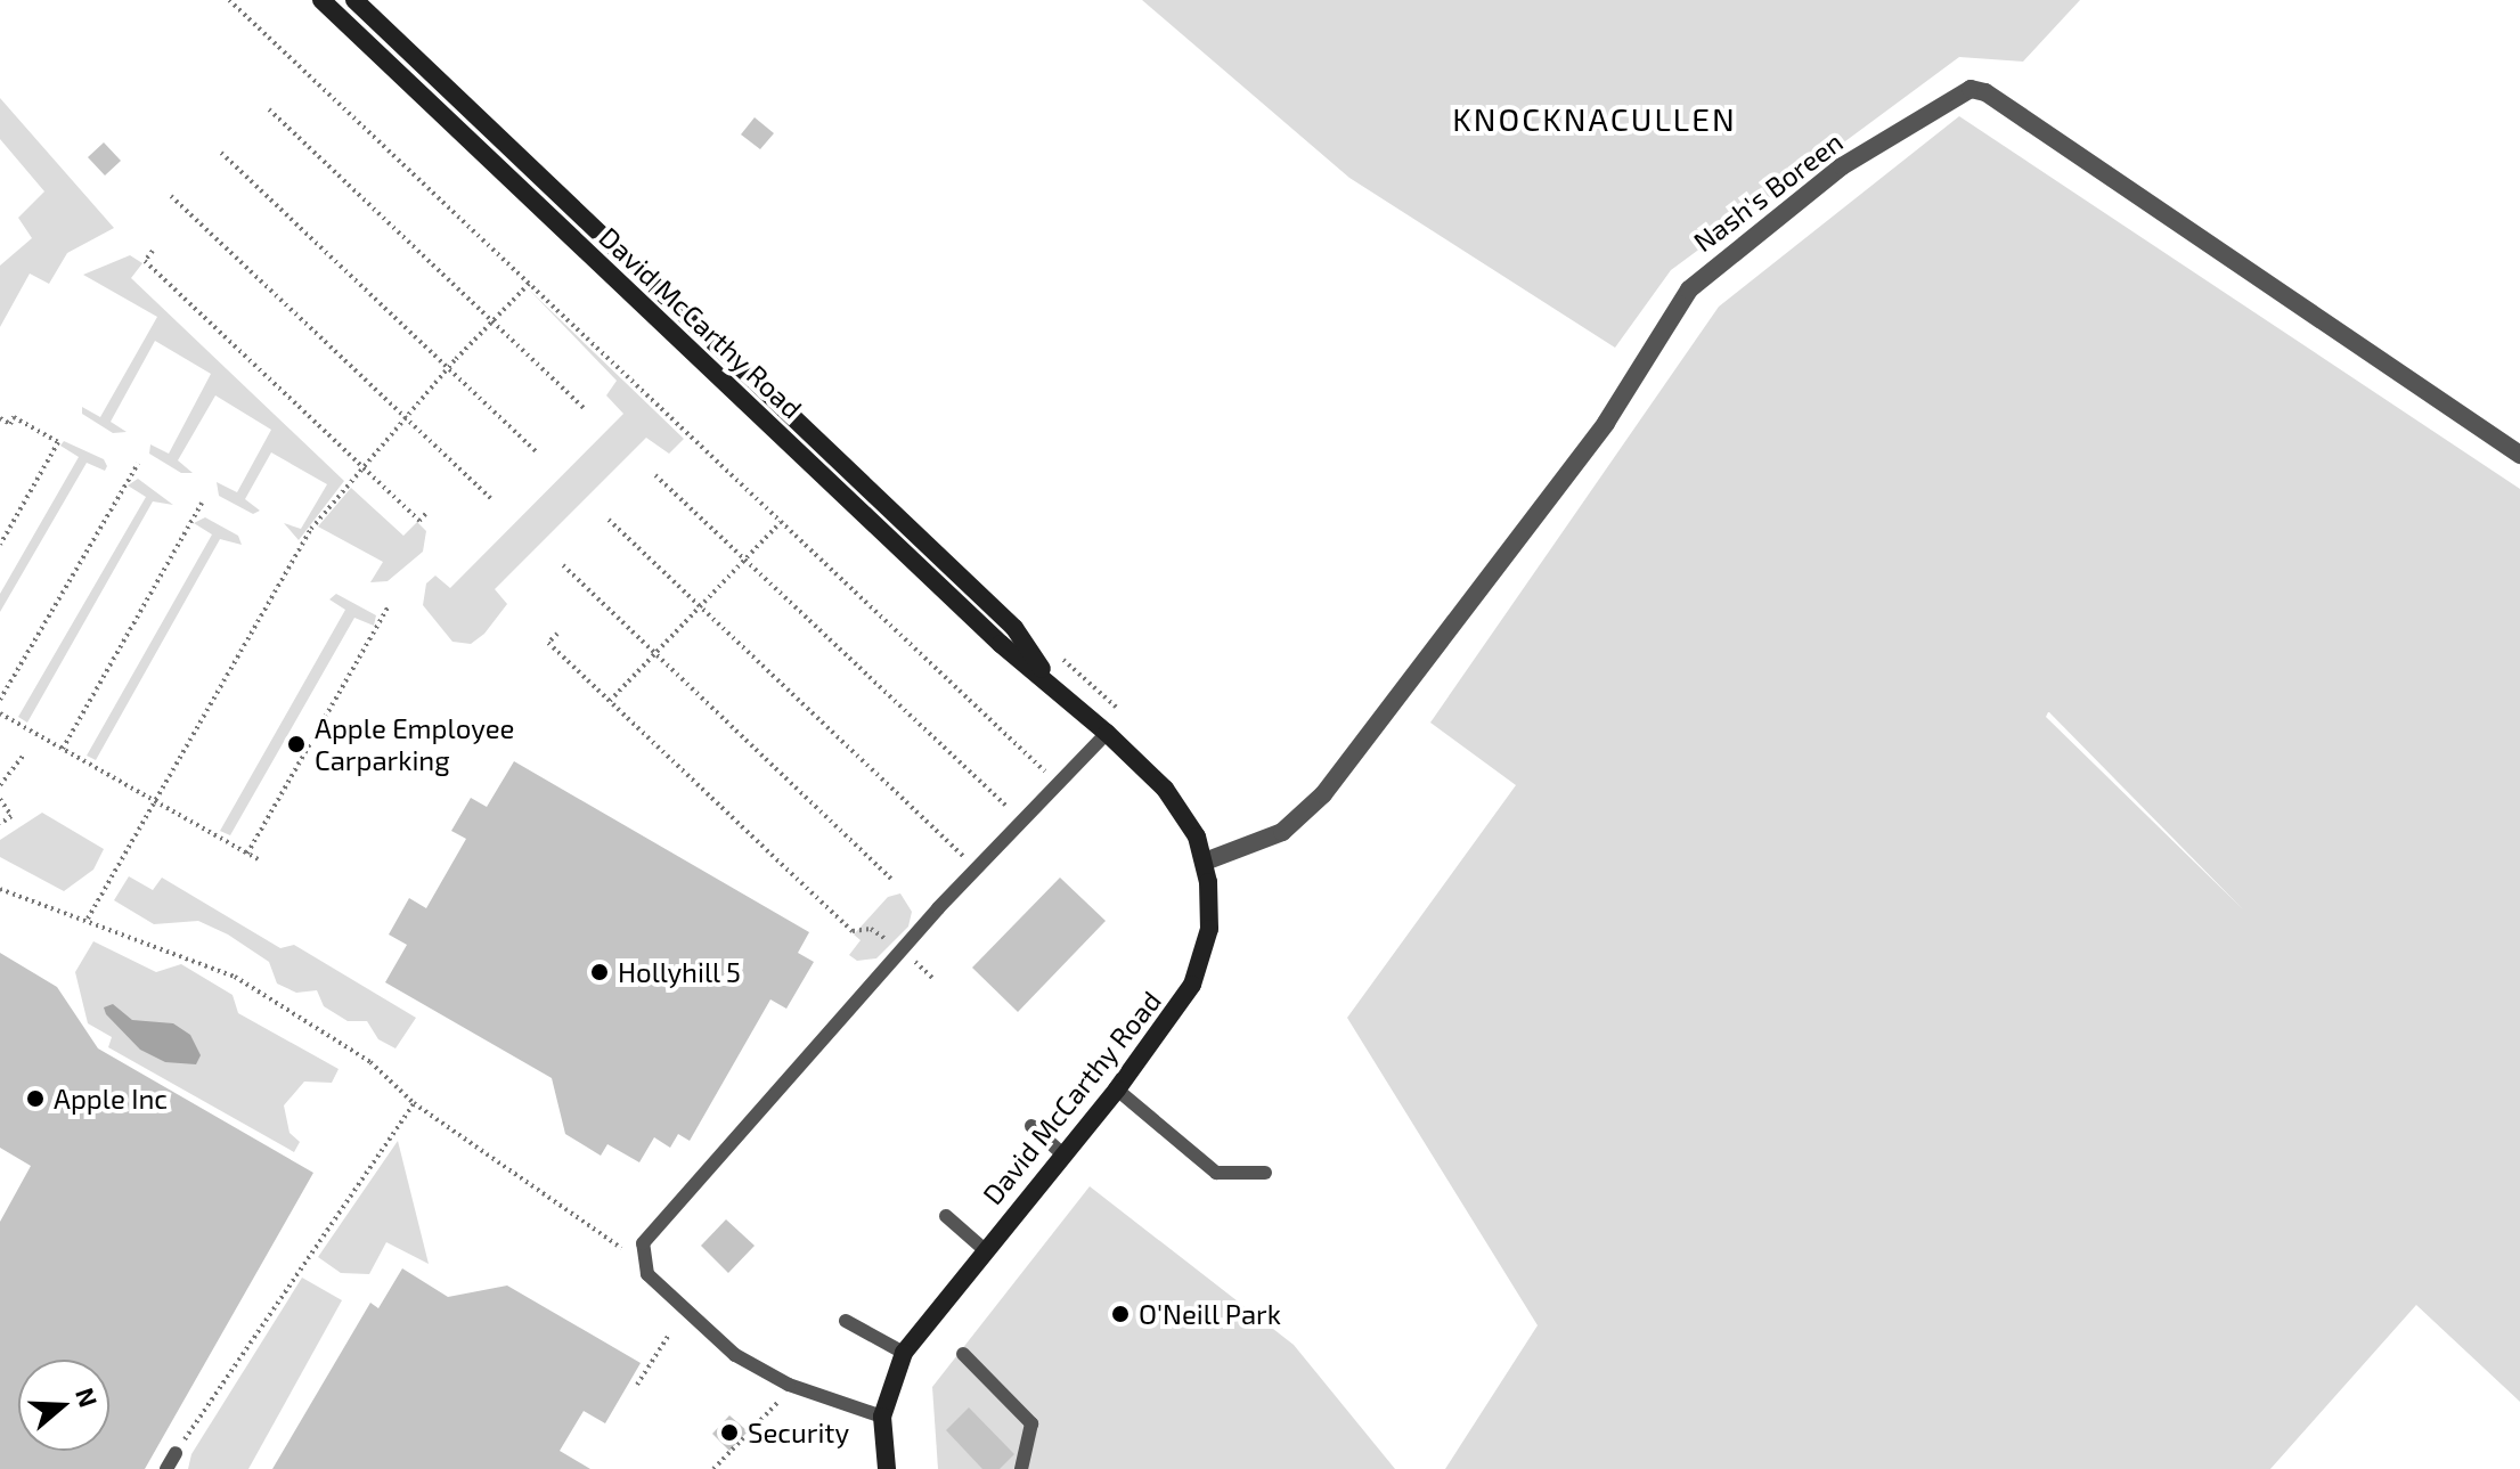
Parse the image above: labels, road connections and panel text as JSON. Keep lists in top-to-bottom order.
{
  "streets": {
    "street": ["Nash's Boreen", "David McCarthy Road"]
  },
  "crossings": [
    ["Nash's Boreen", "David McCarthy Road"]
  ],
  "districts": ["KNOCKNACULLEN"],
  "places": [
    "Apple Employee Carparking",
    "Hollyhill 5",
    "Apple Inc",
    "O'Neill Park",
    "Security"
  ],
  "north": "right"
}
